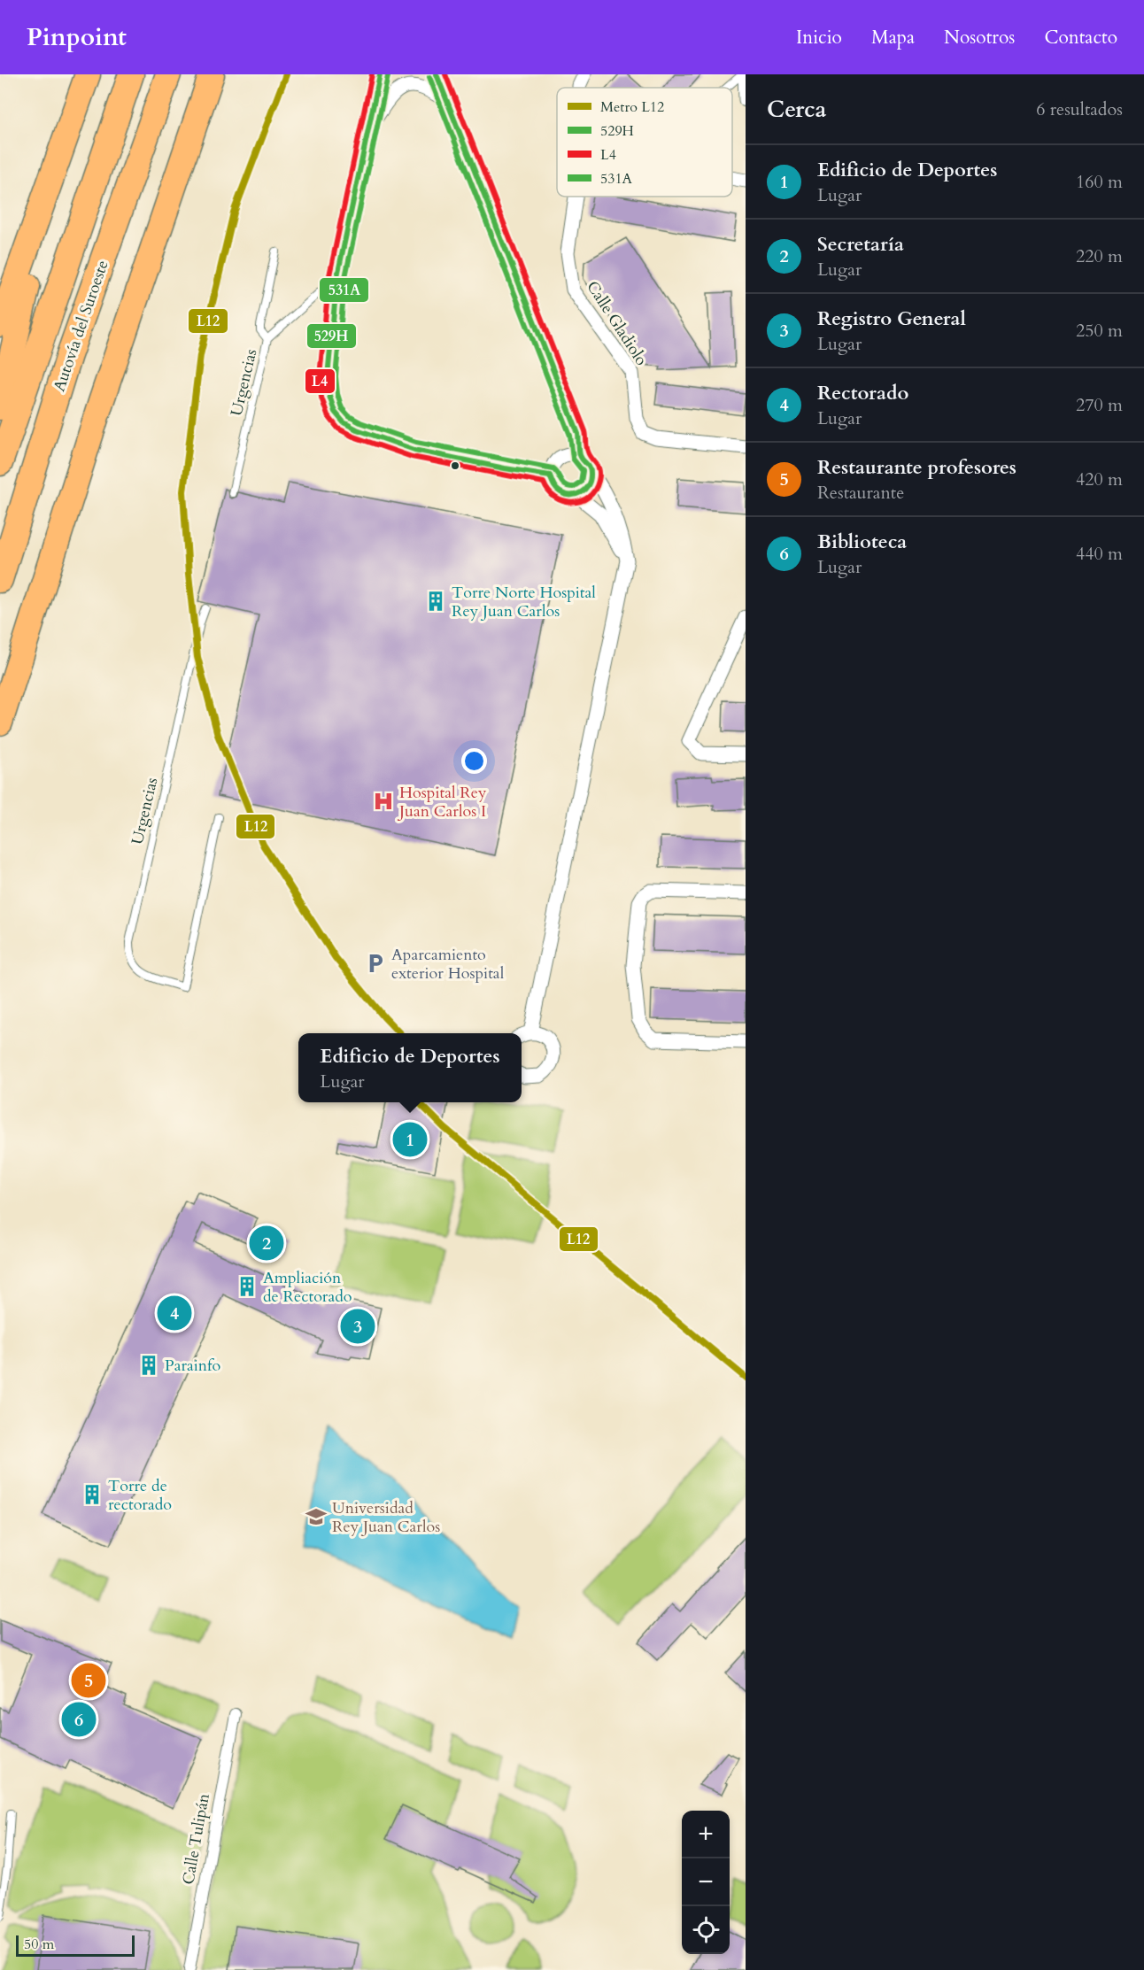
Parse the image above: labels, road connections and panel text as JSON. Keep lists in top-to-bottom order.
{
  "streets": {
    "highway": ["Autovía del Suroeste"],
    "street": ["Calle Gladiolo", "Calle Tulipán"],
    "lane": ["Urgencias"]
  },
  "places": {
    "building": [
      "Torre Norte Hospital Rey Juan Carlos",
      "Ampliación de Rectorado",
      "Parainfo",
      "Torre de rectorado"
    ],
    "hospital": ["Hospital Rey Juan Carlos I"],
    "parking": ["Aparcamiento exterior Hospital"],
    "school or university": ["Universidad Rey Juan Carlos"]
  },
  "lines": [
    "metro line L12",
    "transit line 529H",
    "transit line L4",
    "transit line 531A"
  ],
  "legend": [
    "Metro L12",
    "529H",
    "L4",
    "531A"
  ],
  "scale_bar": "50 m",
  "page": {
    "header": "Pinpoint",
    "nav": [
      "Inicio",
      "Mapa",
      "Nosotros",
      "Contacto"
    ],
    "heading": ["Cerca", "6 resultados"],
    "list": [
      {
        "mark": "1",
        "name": "Edificio de Deportes",
        "note": "Lugar",
        "value": "160 m"
      },
      {
        "mark": "2",
        "name": "Secretaría",
        "note": "Lugar",
        "value": "220 m"
      },
      {
        "mark": "3",
        "name": "Registro General",
        "note": "Lugar",
        "value": "250 m"
      },
      {
        "mark": "4",
        "name": "Rectorado",
        "note": "Lugar",
        "value": "270 m"
      },
      {
        "mark": "5",
        "name": "Restaurante profesores",
        "note": "Restaurante",
        "value": "420 m"
      },
      {
        "mark": "6",
        "name": "Biblioteca",
        "note": "Lugar",
        "value": "440 m"
      }
    ],
    "popup": ["Edificio de Deportes", "Lugar"],
    "pins": [
      "1",
      "2",
      "4",
      "3",
      "5",
      "6"
    ],
    "map_buttons": ["+", "−"],
    "scale": "50 m"
  }
}
